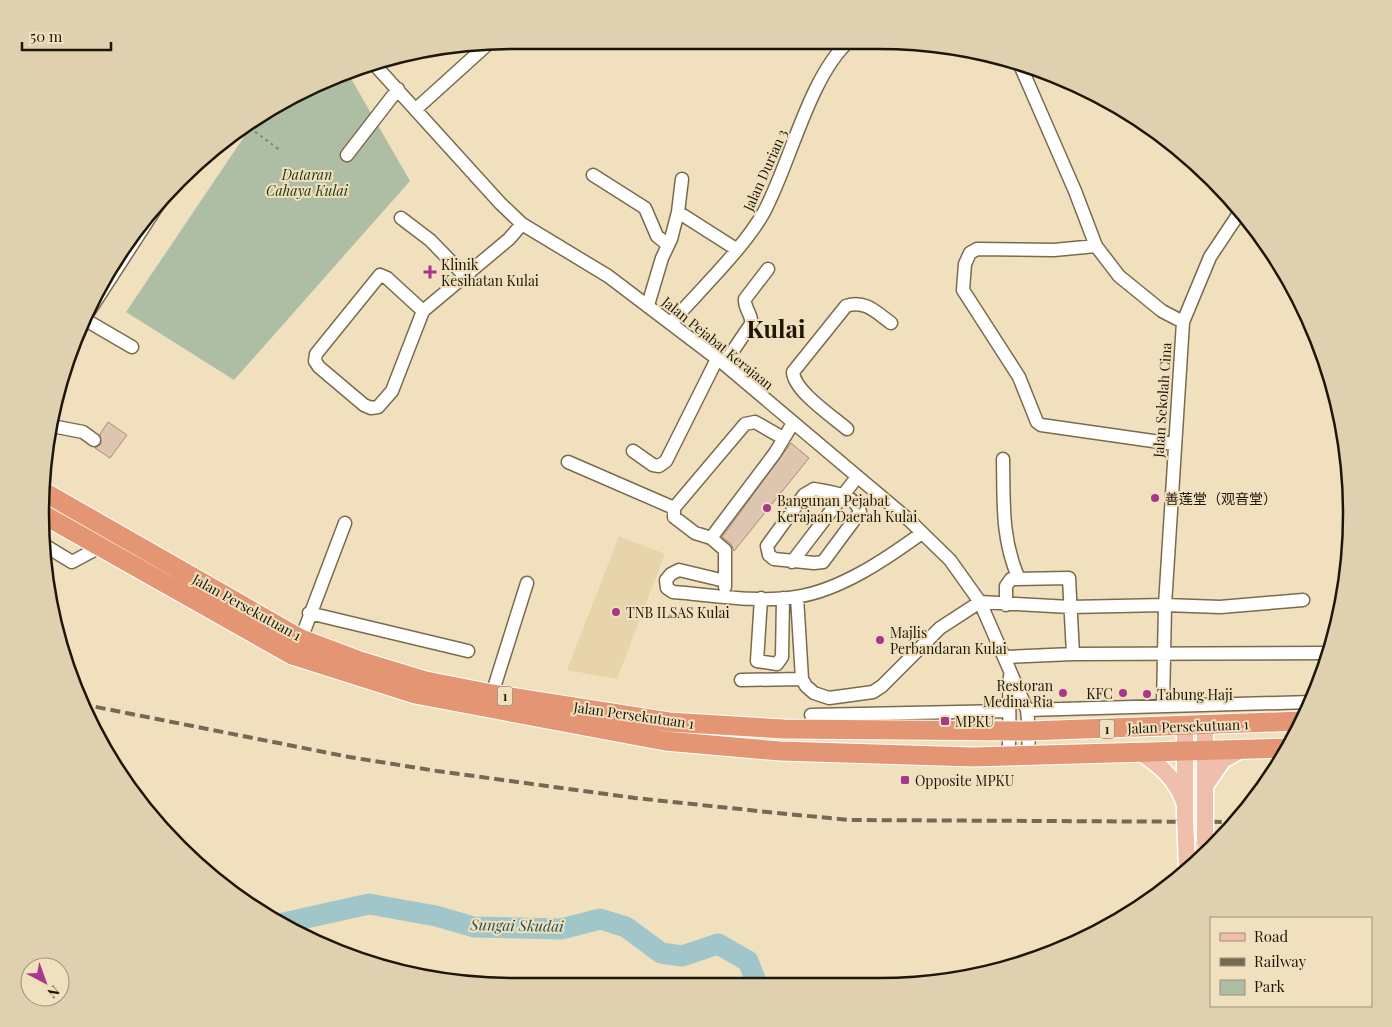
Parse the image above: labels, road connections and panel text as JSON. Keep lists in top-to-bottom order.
{
  "streets": {
    "highway": ["Jalan Persekutuan 1", "1"],
    "street": ["Jalan Durian 3", "Jalan Pejabat Kerajaan", "Jalan Sekolah Cina"]
  },
  "crossings": [
    ["Jalan Durian 3", "Jalan Pejabat Kerajaan"],
    ["Jalan Pejabat Kerajaan", "Jalan Persekutuan 1"]
  ],
  "districts": ["Kulai"],
  "water": ["Sungai Skudai"],
  "parks": ["Dataran Cahaya Kulai"],
  "places": {
    "health": ["Klinik Kesihatan Kulai"],
    "other": [
      "善莲堂（观音堂）",
      "Bangunan Pejabat Kerajaan Daerah Kulai",
      "TNB ILSAS Kulai",
      "Majlis Perbandaran Kulai",
      "Restoran Medina Ria",
      "KFC",
      "Tabung Haji"
    ],
    "transit": ["MPKU", "Opposite MPKU"]
  },
  "legend": ["Road", "Railway", "Park"],
  "scale_bar": "50 m",
  "north": "bottom right"
}
